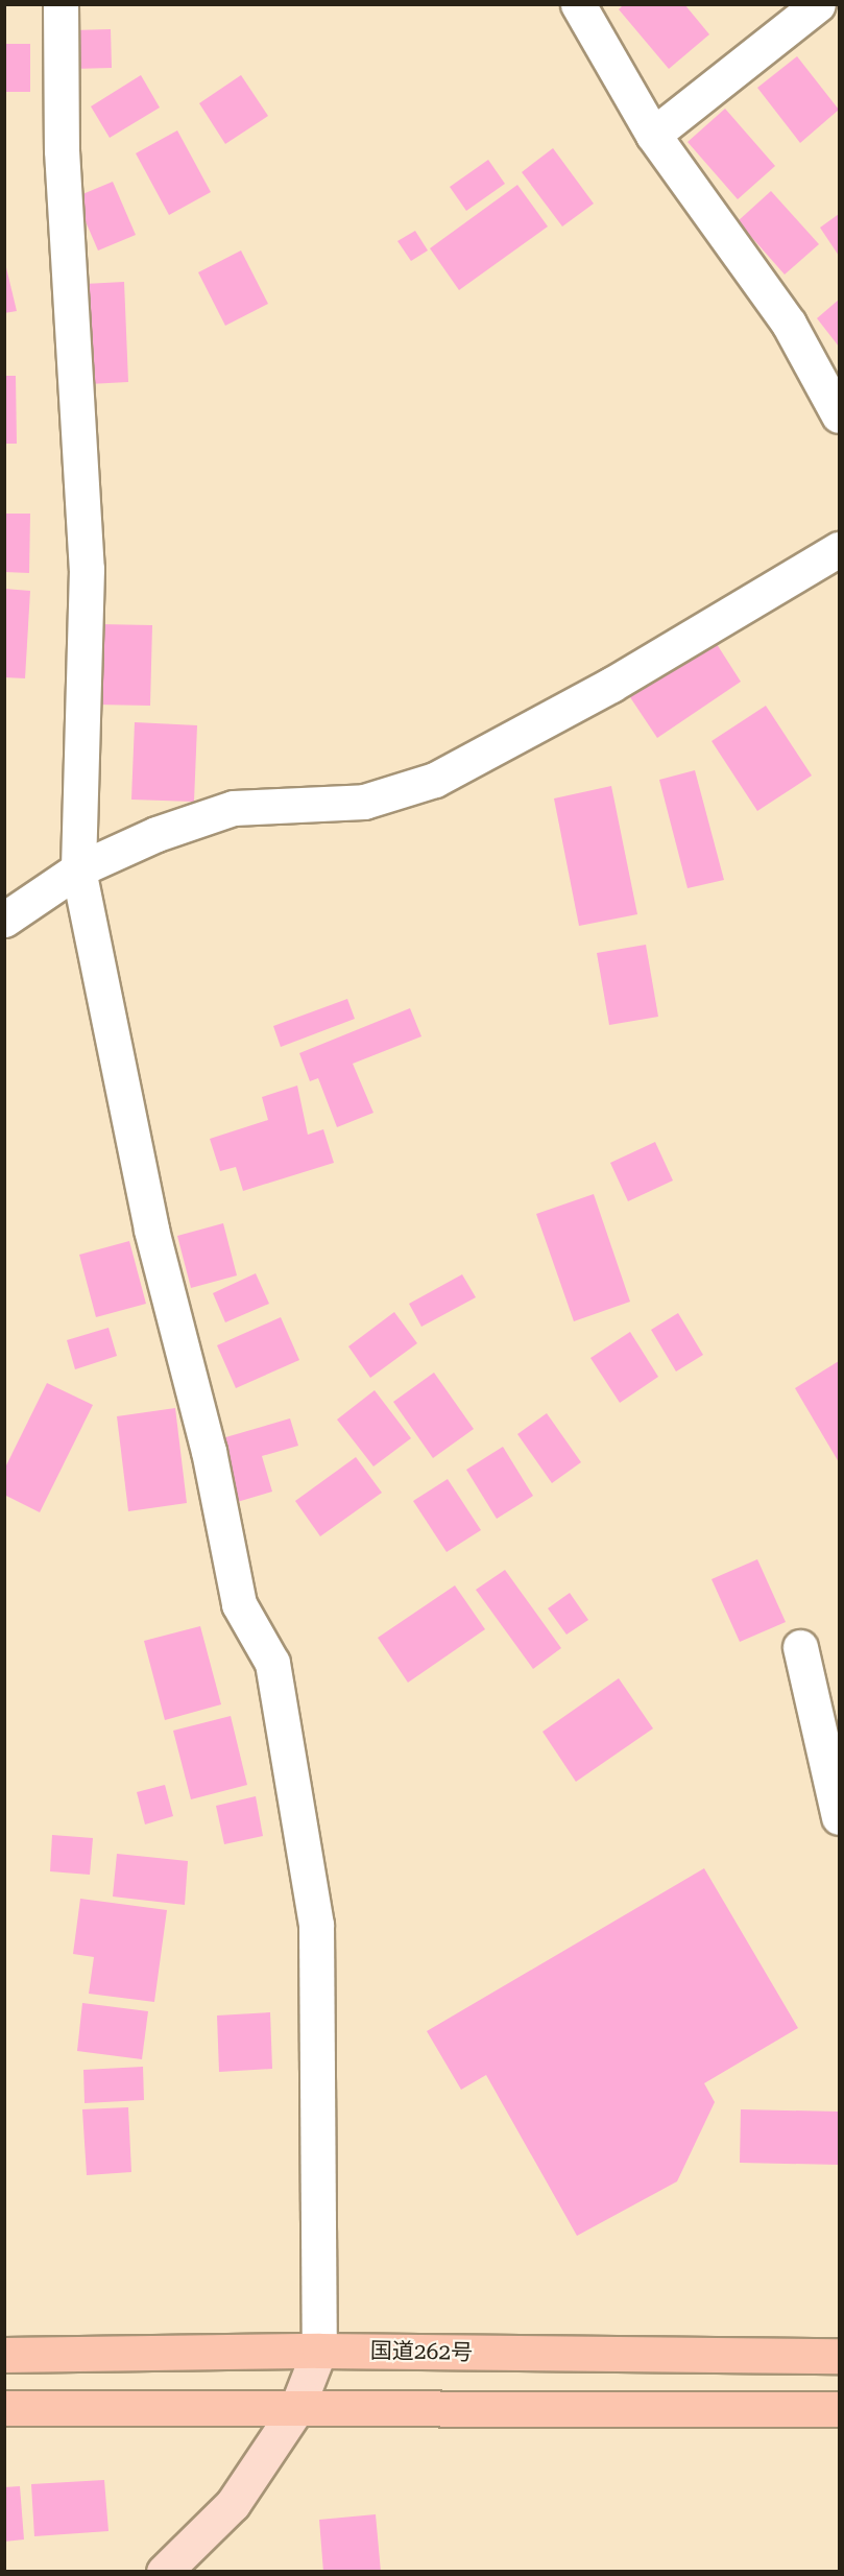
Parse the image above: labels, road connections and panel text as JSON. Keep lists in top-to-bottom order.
{
  "streets": {
    "highway": ["国道262号"]
  }
}
